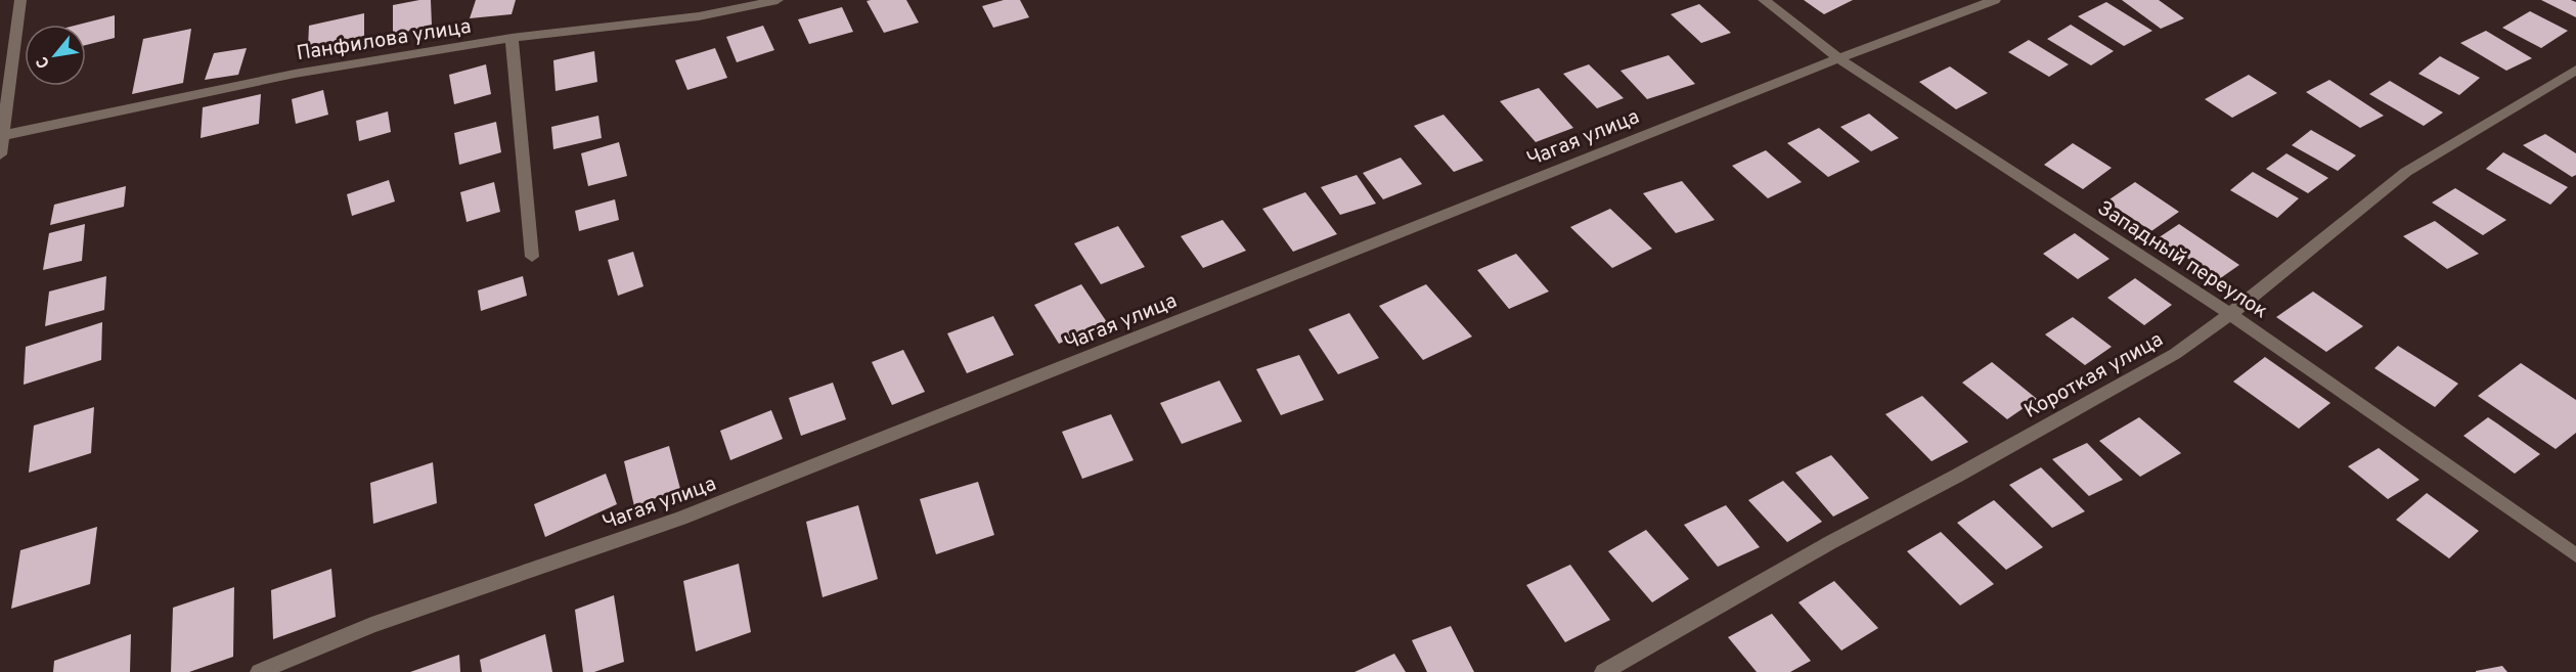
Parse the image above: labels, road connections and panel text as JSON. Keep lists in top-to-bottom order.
{
  "streets": {
    "street": [
      "Панфилова улица",
      "Чагая улица",
      "Западный переулок",
      "Короткая улица"
    ]
  },
  "crossings": [
    ["Чагая улица", "Западный переулок"],
    ["Западный переулок", "Короткая улица"]
  ],
  "north": "bottom left"
}
